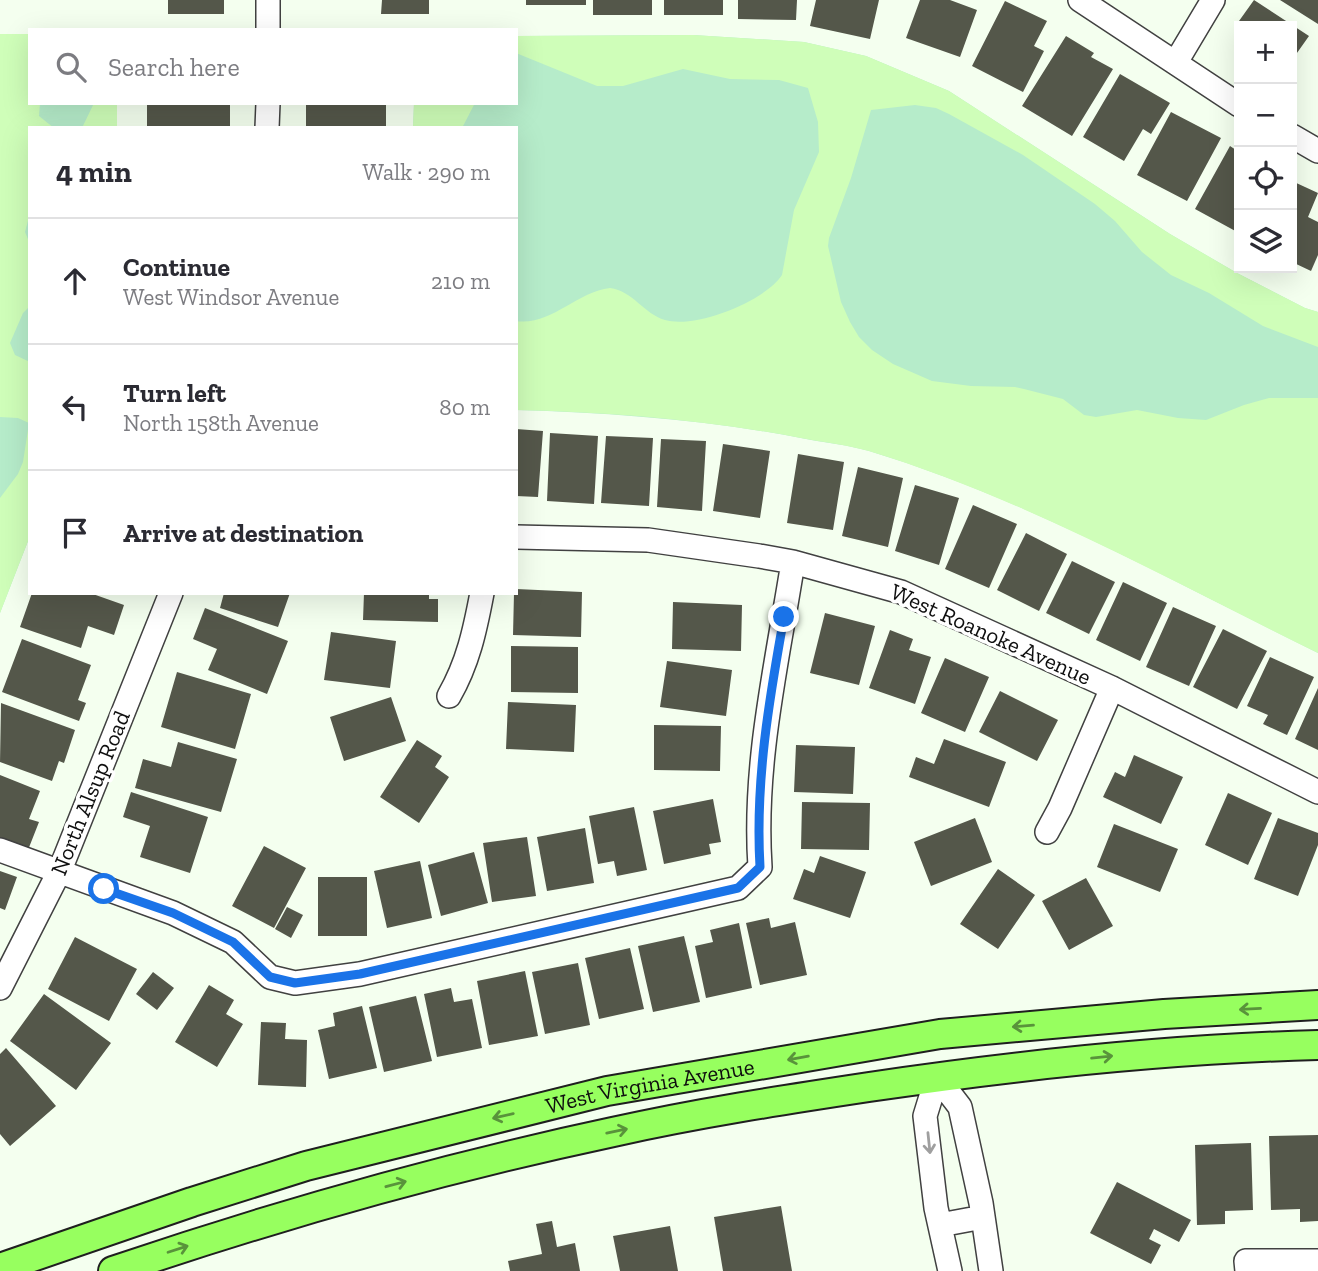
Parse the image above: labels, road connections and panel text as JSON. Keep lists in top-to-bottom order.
{
  "streets": {
    "main road": ["West Virginia Avenue"],
    "street": ["West Roanoke Avenue", "North Alsup Road"]
  },
  "page": {
    "map_buttons": ["+", "−"],
    "search": "Search here",
    "heading": ["4 min", "Walk · 290 m"],
    "list": [
      ["Continue", "West Windsor Avenue", "210 m"],
      ["Turn left", "North 158th Avenue", "80 m"],
      "Arrive at destination"
    ]
  }
}
